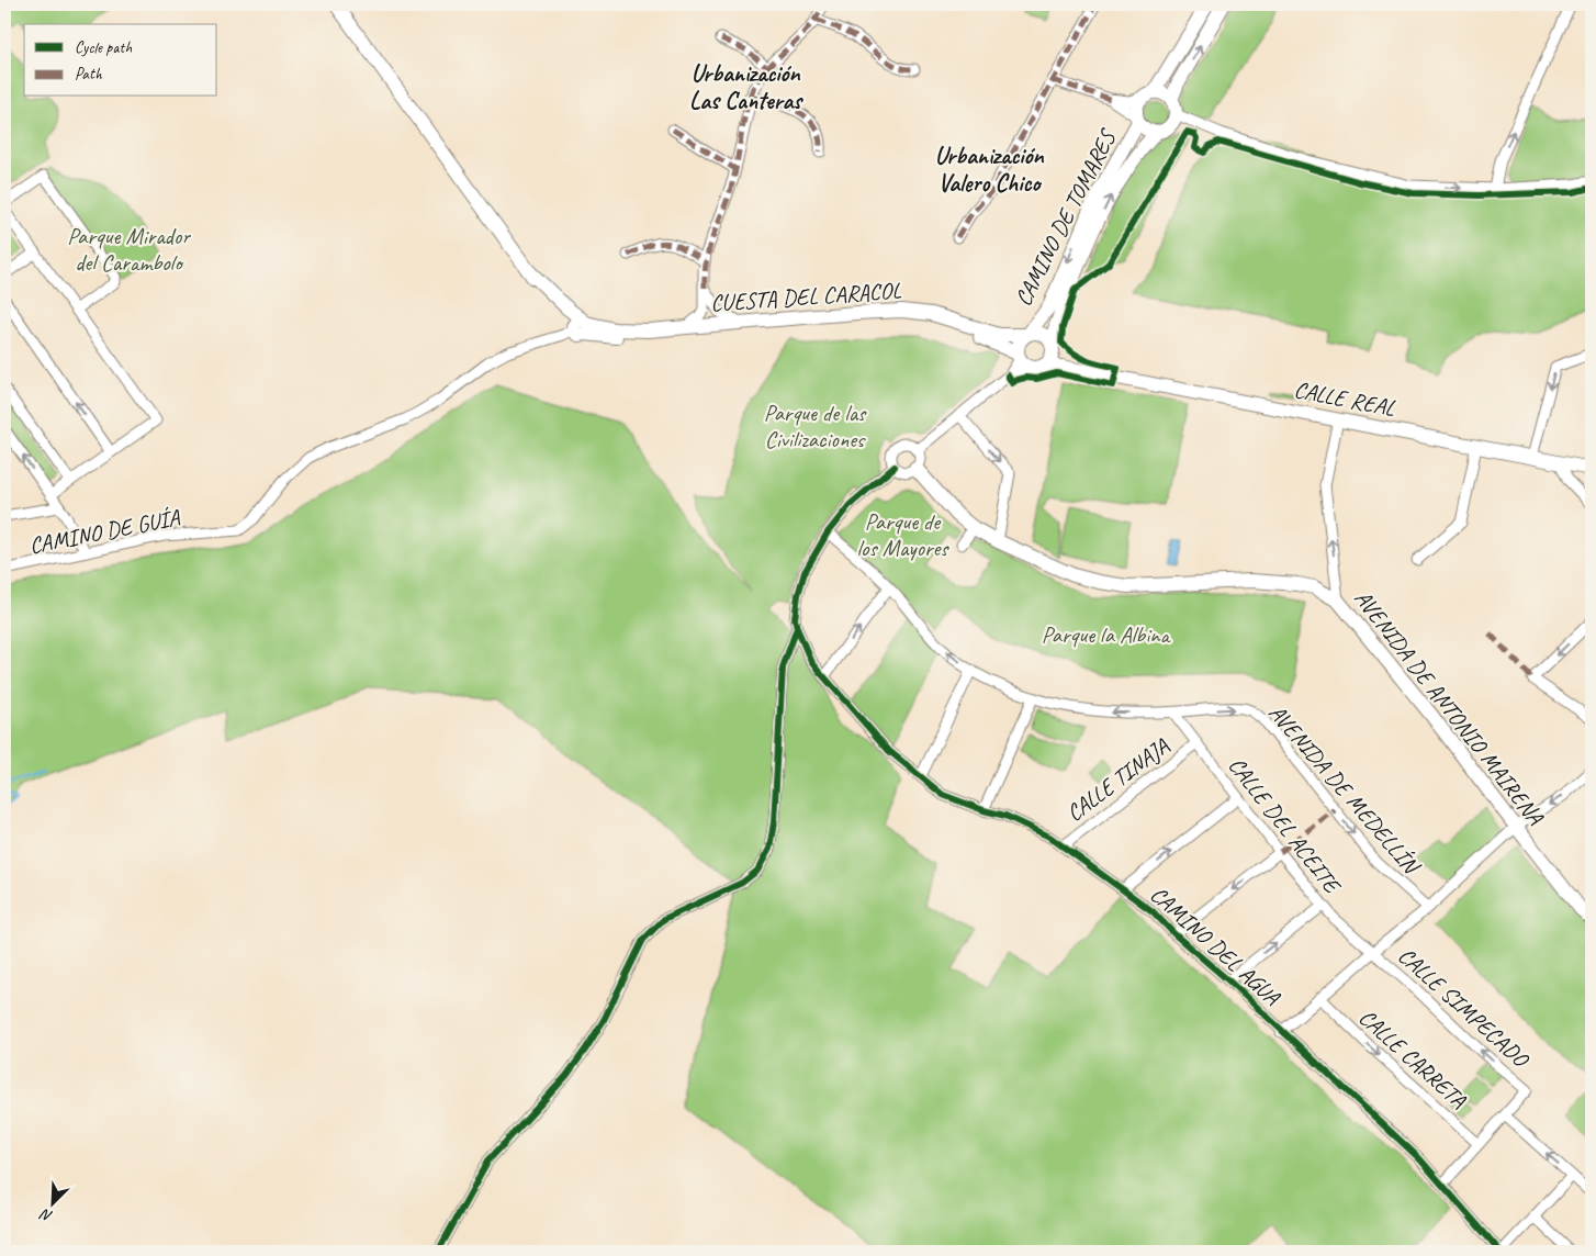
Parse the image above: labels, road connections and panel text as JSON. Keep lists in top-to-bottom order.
{
  "streets": {
    "main road": [
      "CAMINO DE TOMARES",
      "CUESTA DEL CARACOL",
      "CALLE REAL",
      "AVENIDA DE ANTONIO MAIRENA"
    ],
    "street": [
      "CAMINO DE GUÍA",
      "CALLE TINAJA",
      "AVENIDA DE MEDELLÍN",
      "CALLE DEL ACEITE",
      "CAMINO DEL AGUA",
      "CALLE SIMPECADO",
      "CALLE CARRETA"
    ]
  },
  "crossings": [
    ["CAMINO DE TOMARES", "CUESTA DEL CARACOL"],
    ["CAMINO DE TOMARES", "CALLE REAL"],
    ["CUESTA DEL CARACOL", "CALLE REAL"],
    ["CUESTA DEL CARACOL", "CAMINO DE GUÍA"],
    ["AVENIDA DE ANTONIO MAIRENA", "CAMINO DEL AGUA"],
    ["CALLE TINAJA", "CALLE DEL ACEITE"],
    ["CALLE TINAJA", "CAMINO DEL AGUA"],
    ["AVENIDA DE MEDELLÍN", "CALLE DEL ACEITE"],
    ["AVENIDA DE MEDELLÍN", "CAMINO DEL AGUA"],
    ["CALLE DEL ACEITE", "CALLE SIMPECADO"]
  ],
  "one_way": ["CALLE SIMPECADO", "CALLE CARRETA"],
  "districts": ["Urbanización Las Canteras", "Urbanización Valero Chico"],
  "parks": [
    "Parque Mirador del Carambolo",
    "Parque de las Civilizaciones",
    "Parque de los Mayores",
    "Parque la Albina"
  ],
  "legend": ["Cycle path", "Path"],
  "north": "bottom left"
}
